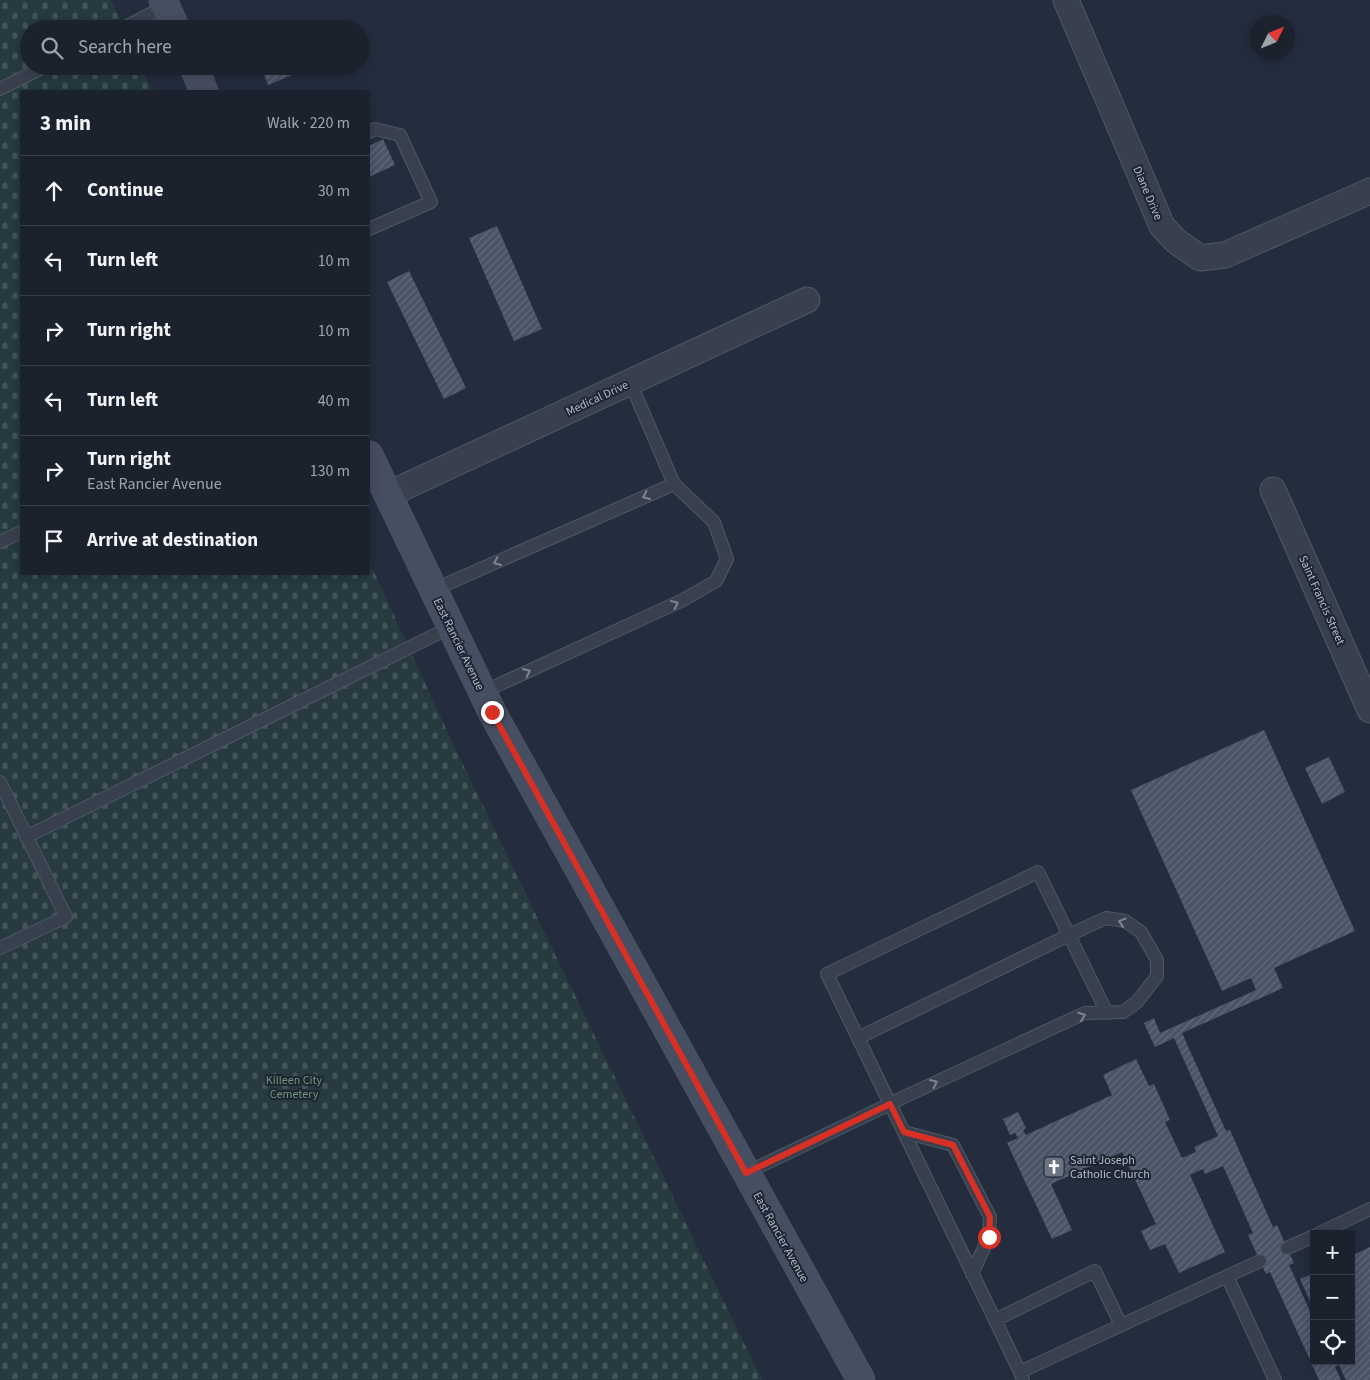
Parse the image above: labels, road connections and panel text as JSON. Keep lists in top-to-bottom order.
{
  "streets": {
    "main road": ["East Rancier Avenue"],
    "street": ["Diane Drive", "Medical Drive", "Saint Francis Street"]
  },
  "crossings": [
    ["Medical Drive", "East Rancier Avenue"]
  ],
  "parks": ["Killeen City Cemetery"],
  "places": {
    "church": ["Saint Joseph Catholic Church"]
  },
  "north": "top right",
  "page": {
    "search": "Search here",
    "heading": ["3 min", "Walk · 220 m"],
    "list": [
      ["Continue", "30 m"],
      ["Turn left", "10 m"],
      ["Turn right", "10 m"],
      ["Turn left", "40 m"],
      ["Turn right", "East Rancier Avenue", "130 m"],
      "Arrive at destination"
    ],
    "map_buttons": ["+", "−"]
  }
}
